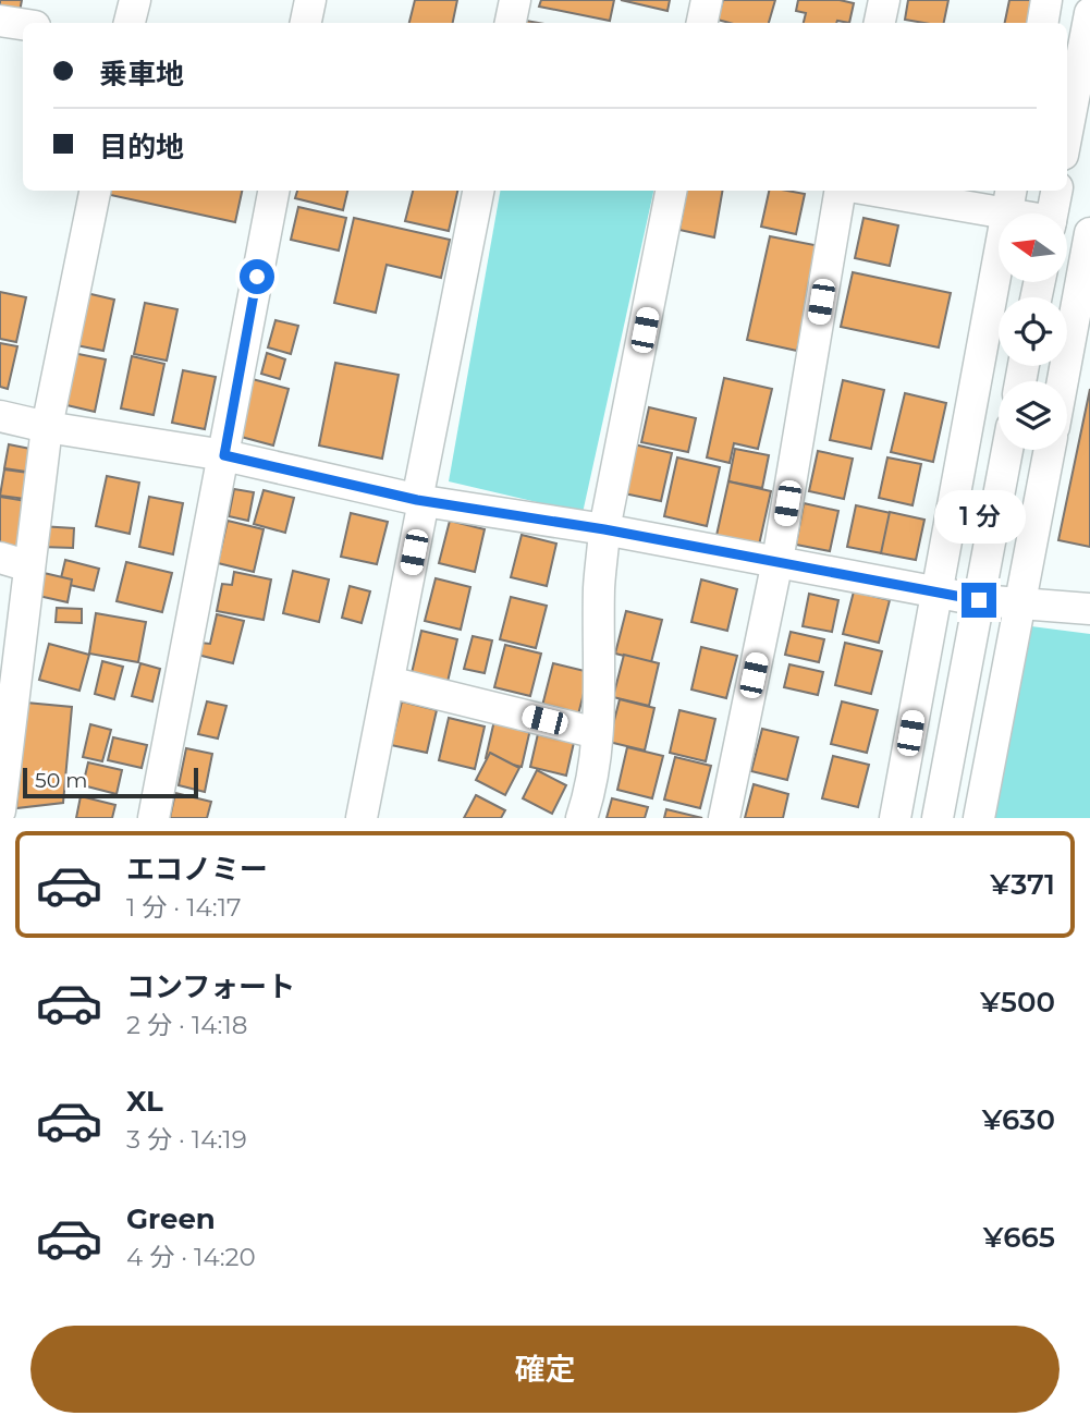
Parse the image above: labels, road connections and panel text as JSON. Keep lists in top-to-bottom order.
{
  "scale_bar": "50 m",
  "north": "left",
  "page": {
    "banner": ["乗車地", "目的地"],
    "bubble": "1 分",
    "scale": "50 m",
    "list": [
      {
        "name": "エコノミー",
        "note": "1 分 · 14:17",
        "value": "¥371"
      },
      {
        "name": "コンフォート",
        "note": "2 分 · 14:18",
        "value": "¥500"
      },
      {
        "name": "XL",
        "note": "3 分 · 14:19",
        "value": "¥630"
      },
      {
        "name": "Green",
        "note": "4 分 · 14:20",
        "value": "¥665"
      }
    ],
    "buttons": "確定"
  }
}
